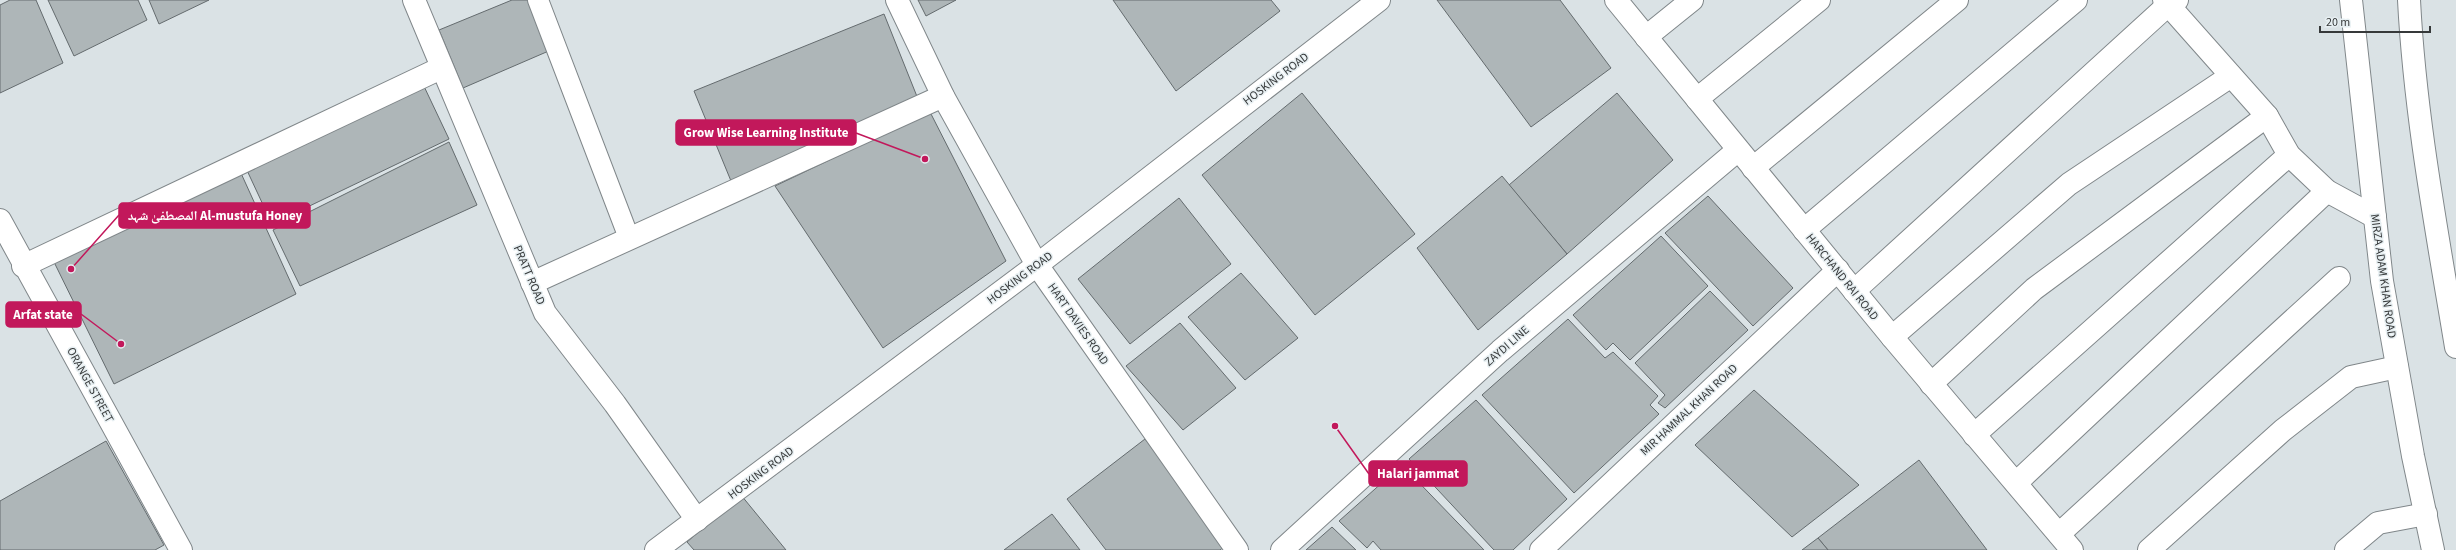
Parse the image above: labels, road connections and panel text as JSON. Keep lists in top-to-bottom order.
{
  "streets": {
    "street": [
      "HOSKING ROAD",
      "PRATT ROAD",
      "MIRZA ADAM KHAN ROAD",
      "HARCHAND RAI ROAD",
      "HART DAVIES ROAD",
      "ZAYDI LINE",
      "ORANGE STREET",
      "MIR HAMMAL KHAN ROAD"
    ]
  },
  "crossings": [
    ["HOSKING ROAD", "PRATT ROAD"],
    ["HOSKING ROAD", "HART DAVIES ROAD"],
    ["HARCHAND RAI ROAD", "ZAYDI LINE"],
    ["HARCHAND RAI ROAD", "MIR HAMMAL KHAN ROAD"]
  ],
  "places": [
    "Grow Wise Learning Institute",
    "المصطفیٰ شہد Al-mustufa Honey",
    "Arfat state",
    "Halari jammat"
  ],
  "scale_bar": "20 m"
}
